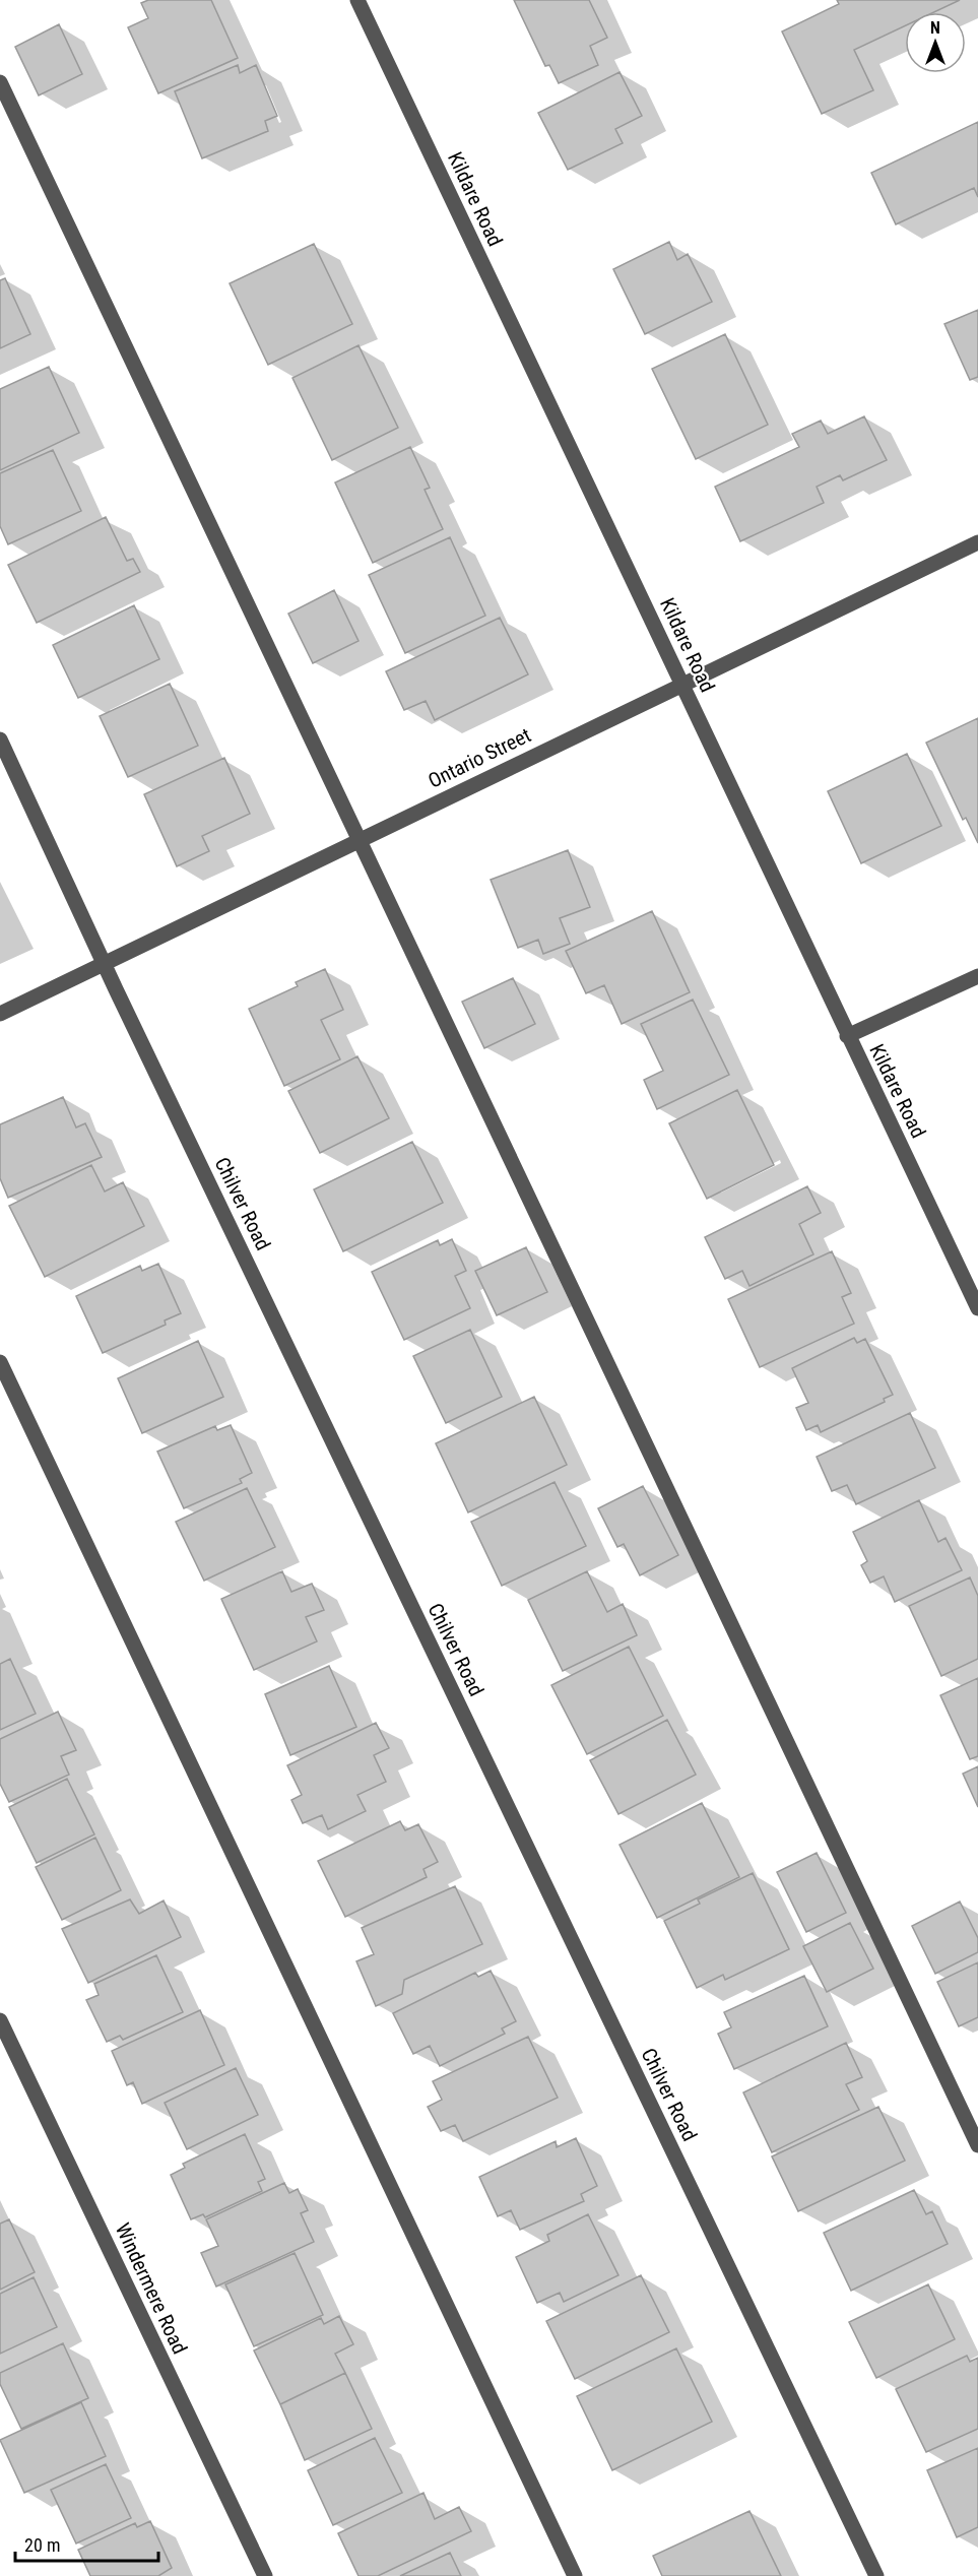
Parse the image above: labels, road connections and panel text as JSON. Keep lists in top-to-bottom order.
{
  "streets": {
    "street": [
      "Kildare Road",
      "Ontario Street",
      "Chilver Road",
      "Windermere Road"
    ]
  },
  "crossings": [
    ["Kildare Road", "Ontario Street"],
    ["Ontario Street", "Chilver Road"]
  ],
  "scale_bar": "20 m",
  "north": "top"
}
